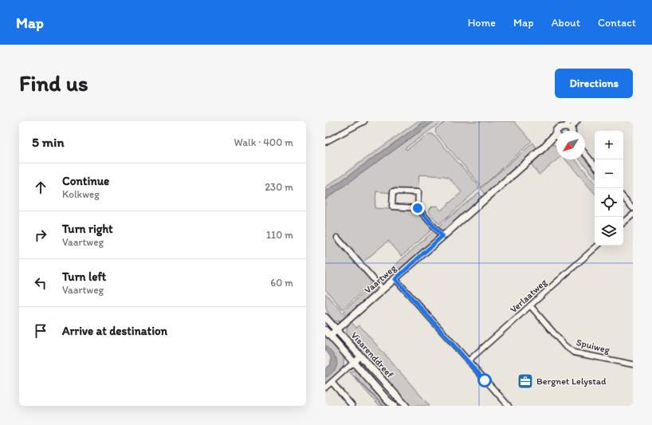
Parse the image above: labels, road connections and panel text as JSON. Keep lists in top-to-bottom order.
{
  "streets": {
    "street": [
      "Vaartweg",
      "Verlaatweg",
      "Spuiweg",
      "Visarenddreef"
    ]
  },
  "crossings": [
    ["Vaartweg", "Visarenddreef"],
    ["Verlaatweg", "Spuiweg"]
  ],
  "places": {
    "office": ["Bergnet Lelystad"]
  },
  "north": "bottom left",
  "page": {
    "header": "Map",
    "nav": [
      "Home",
      "Map",
      "About",
      "Contact"
    ],
    "buttons": "Directions",
    "title": "Find us",
    "heading": ["5 min", "Walk · 400 m"],
    "map_buttons": ["+", "−"],
    "list": [
      ["Continue", "Kolkweg", "230 m"],
      ["Turn right", "Vaartweg", "110 m"],
      ["Turn left", "Vaartweg", "60 m"],
      "Arrive at destination"
    ]
  }
}
